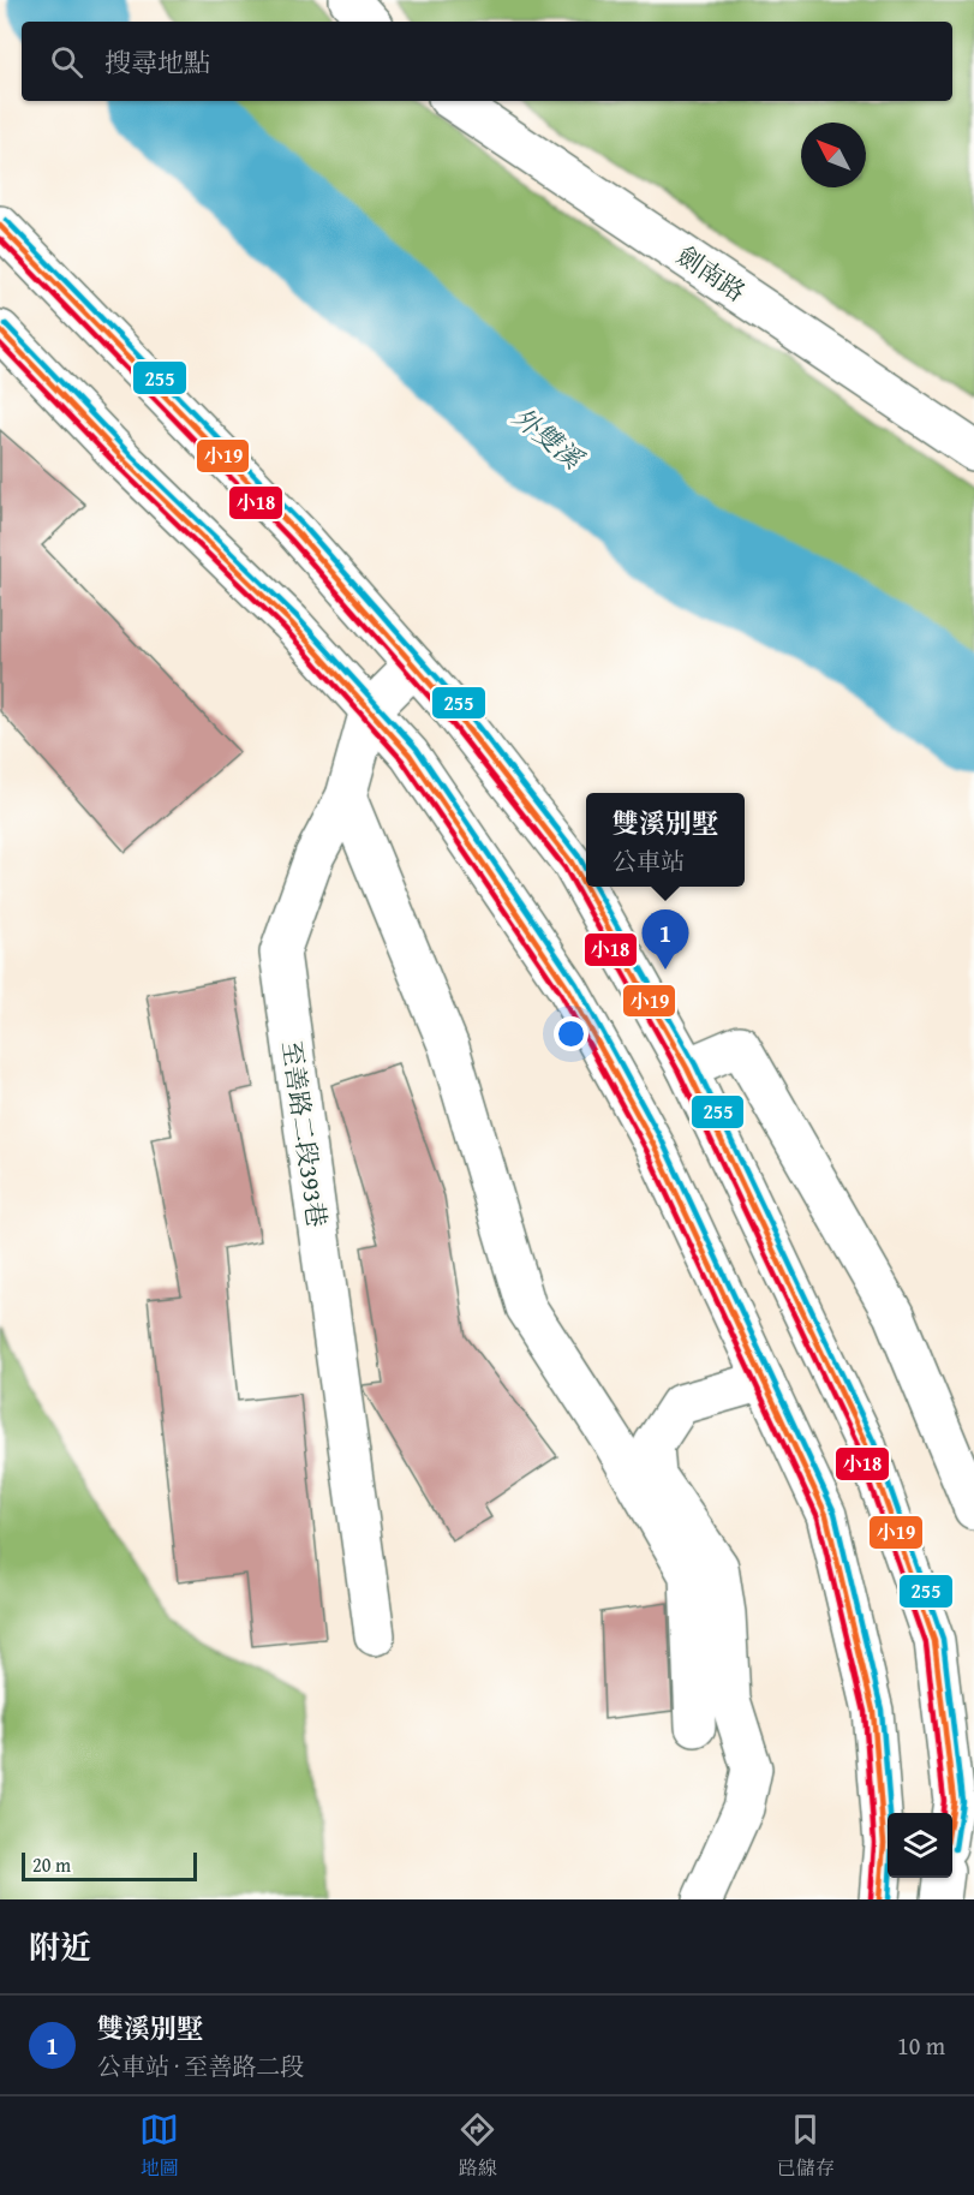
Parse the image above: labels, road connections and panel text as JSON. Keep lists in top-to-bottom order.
{
  "streets": {
    "street": ["劍南路", "至善路二段393巷"]
  },
  "water": ["外雙溪"],
  "lines": ["transit line 255", "transit line 小19", "transit line 小18"],
  "scale_bar": "20 m",
  "north": "top left",
  "page": {
    "search": "搜尋地點",
    "popup": ["雙溪別墅", "公車站"],
    "pins": "1",
    "scale": "20 m",
    "heading": "附近",
    "list": [
      {
        "mark": "1",
        "name": "雙溪別墅",
        "note": "公車站 · 至善路二段",
        "value": "10 m"
      }
    ],
    "nav": ["地圖", "路線", "已儲存"]
  }
}
